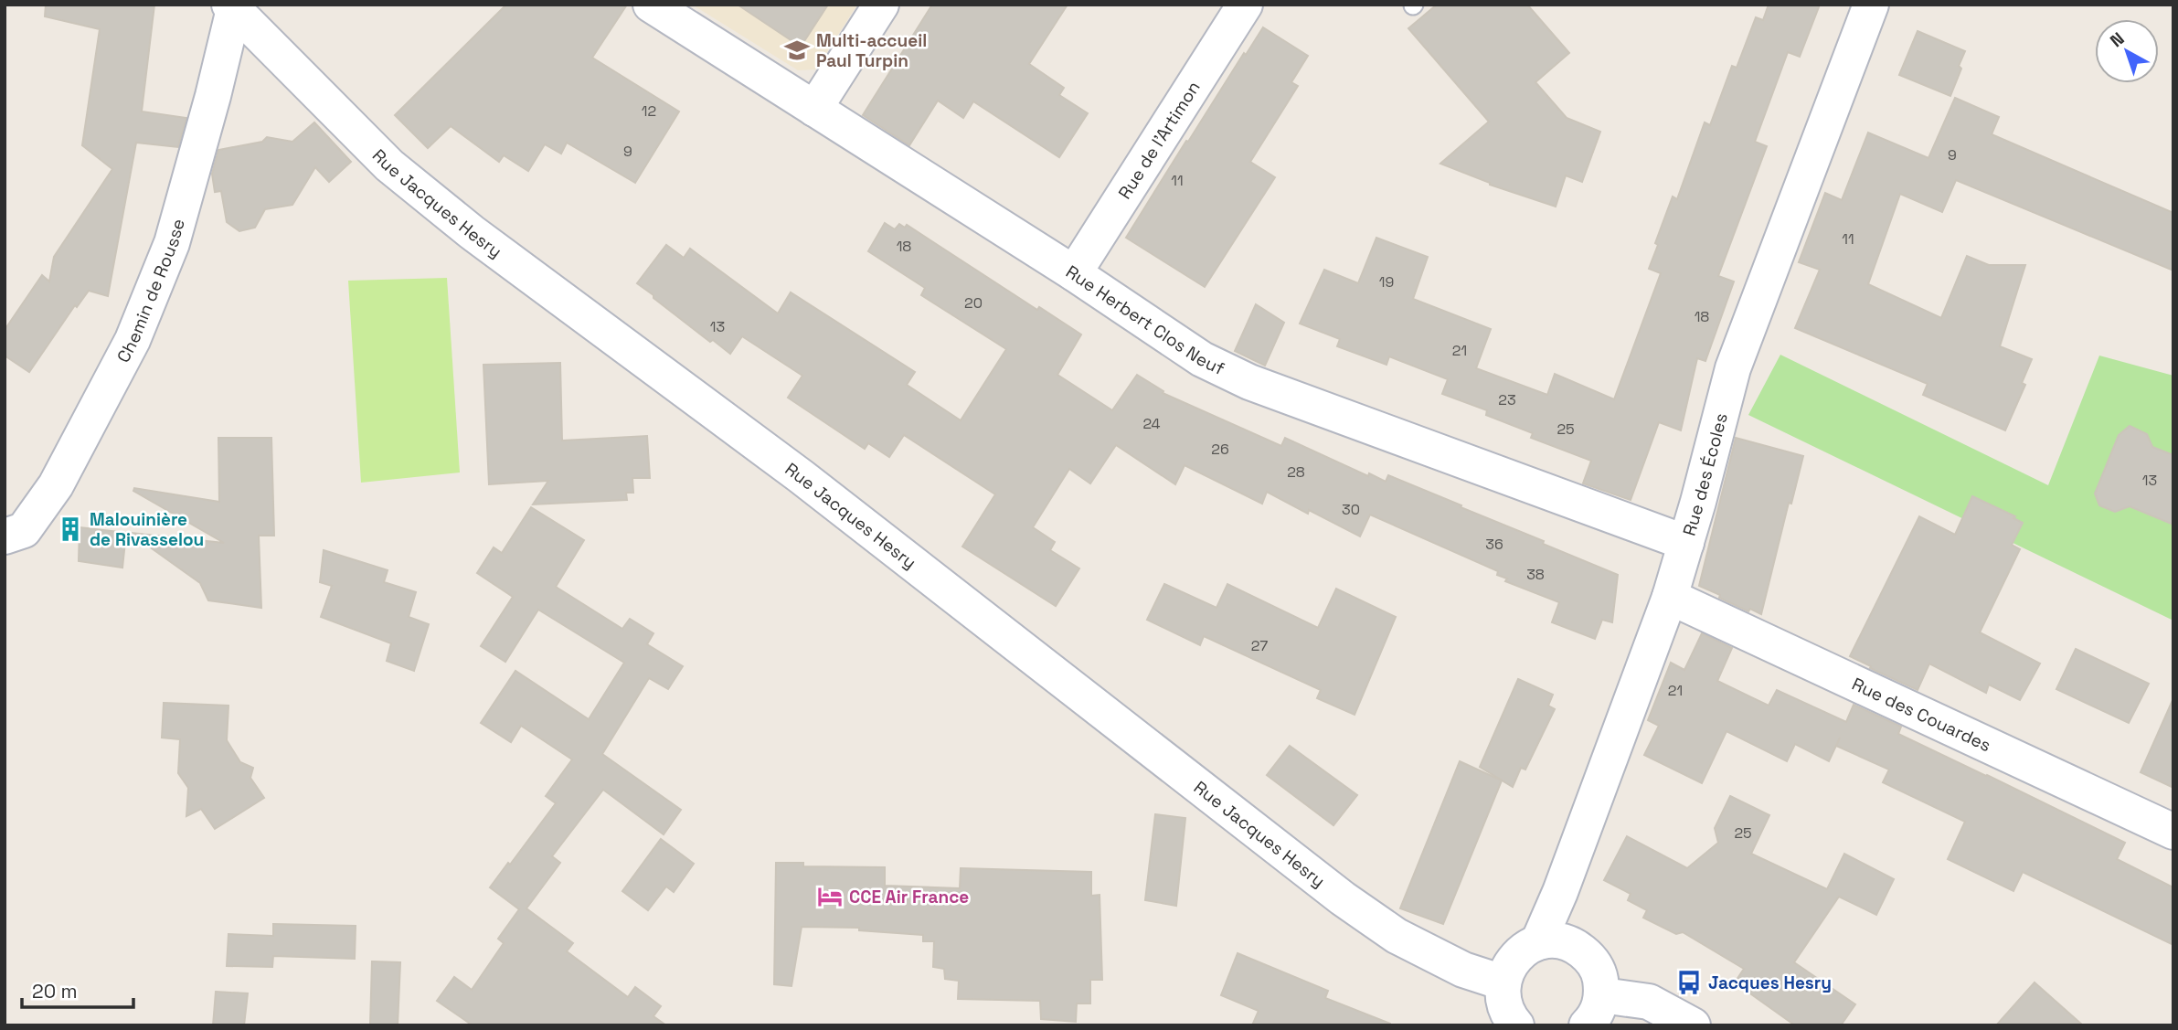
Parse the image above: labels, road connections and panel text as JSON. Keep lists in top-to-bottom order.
{
  "streets": {
    "street": [
      "Rue de l'Artimon",
      "Rue Jacques Hesry",
      "Chemin de Rousse",
      "Rue Herbert Clos Neuf",
      "Rue des Écoles",
      "Rue des Couardes"
    ]
  },
  "crossings": [
    ["Rue de l'Artimon", "Rue Herbert Clos Neuf"],
    ["Rue Jacques Hesry", "Chemin de Rousse"],
    ["Rue Herbert Clos Neuf", "Rue des Écoles"],
    ["Rue des Écoles", "Rue des Couardes"]
  ],
  "places": {
    "school or university": ["Multi-accueil Paul Turpin"],
    "building": ["Malouinière de Rivasselou"],
    "hotel": ["CCE Air France"],
    "bus stop": ["Jacques Hesry"]
  },
  "house_numbers": [
    "12",
    "9",
    "9",
    "11",
    "11",
    "18",
    "19",
    "20",
    "18",
    "13",
    "21",
    "23",
    "24",
    "25",
    "26",
    "28",
    "13",
    "30",
    "36",
    "38",
    "27",
    "21",
    "25"
  ],
  "scale_bar": "20 m",
  "north": "top left"
}
